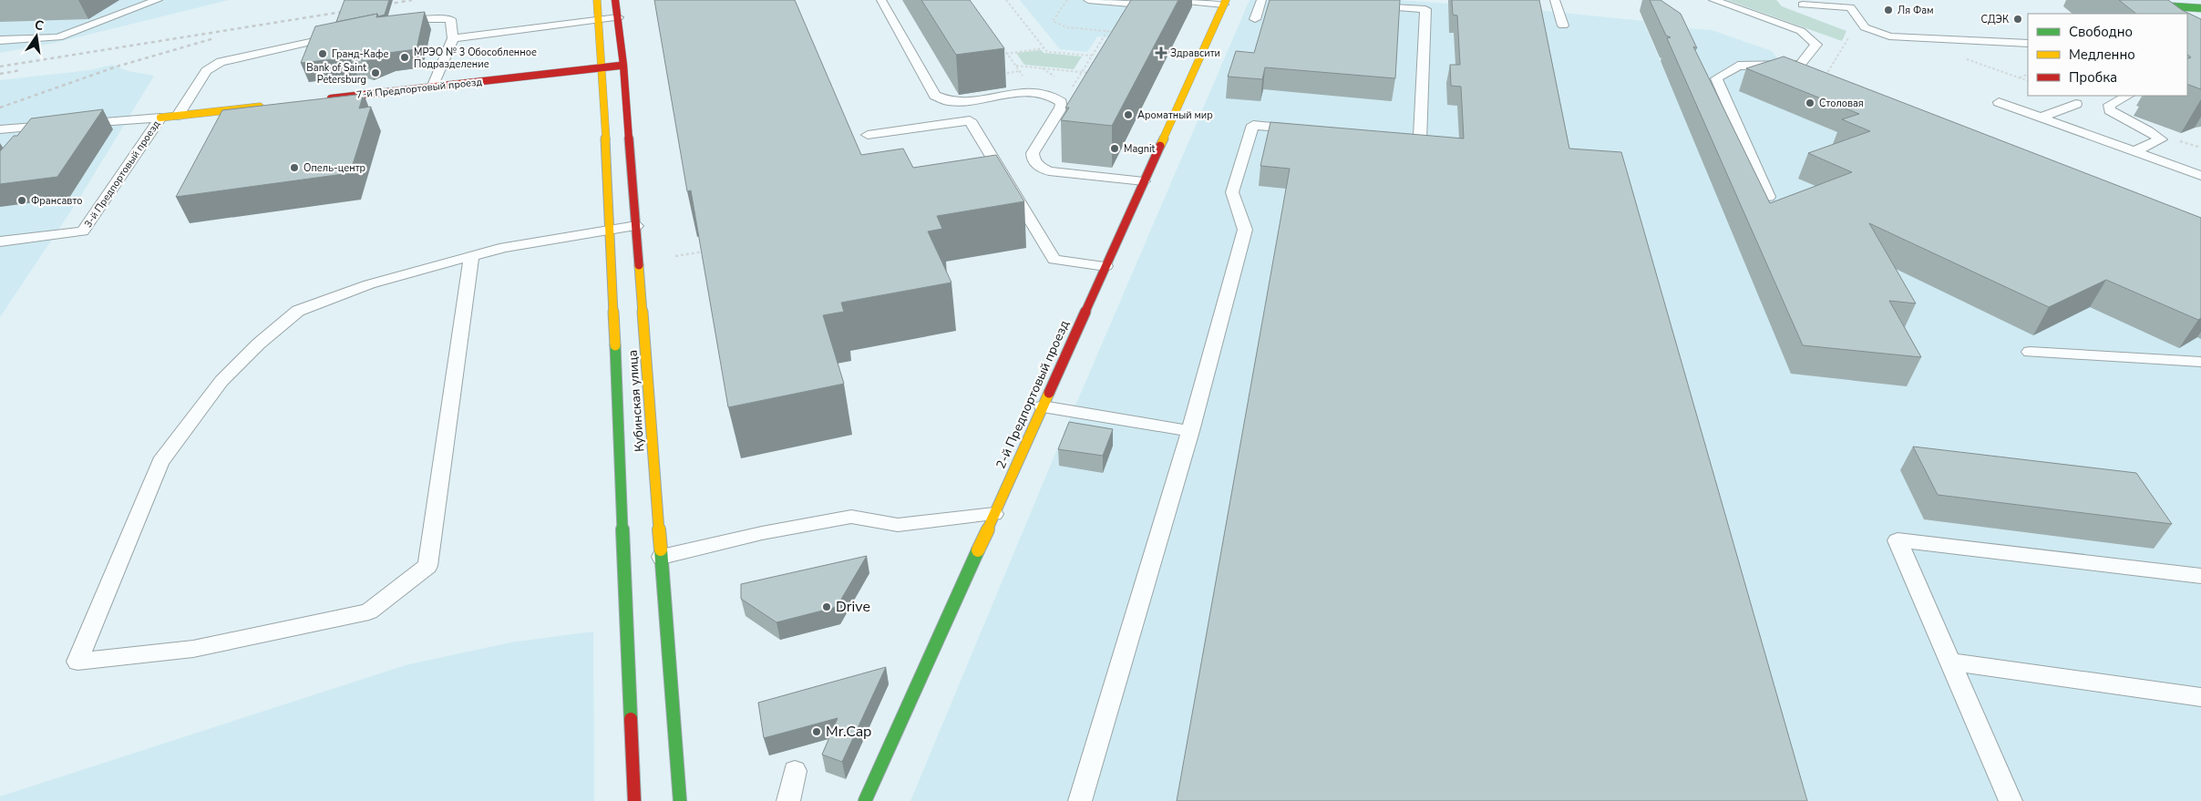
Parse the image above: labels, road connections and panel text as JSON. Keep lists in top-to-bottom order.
{
  "streets": {
    "main road": ["7-й Предпортовый проезд", "2-й Предпортовый проезд", "Кубинская улица"],
    "lane": ["3-й Предпортовый проезд"]
  },
  "crossings": [
    ["7-й Предпортовый проезд", "Кубинская улица"]
  ],
  "places": {
    "other": [
      "Ля Фам",
      "СДЭК",
      "Гранд-Кафе",
      "МРЭО № 3 Обособленное Подразделение",
      "Bank of Saint Petersburg",
      "Столовая",
      "Ароматный мир",
      "Magnit",
      "Опель-центр",
      "Франсавто",
      "Drive",
      "Mr.Cap"
    ],
    "health": ["Здравсити"]
  },
  "legend": ["Свободно", "Медленно", "Пробка"],
  "north": "top"
}
